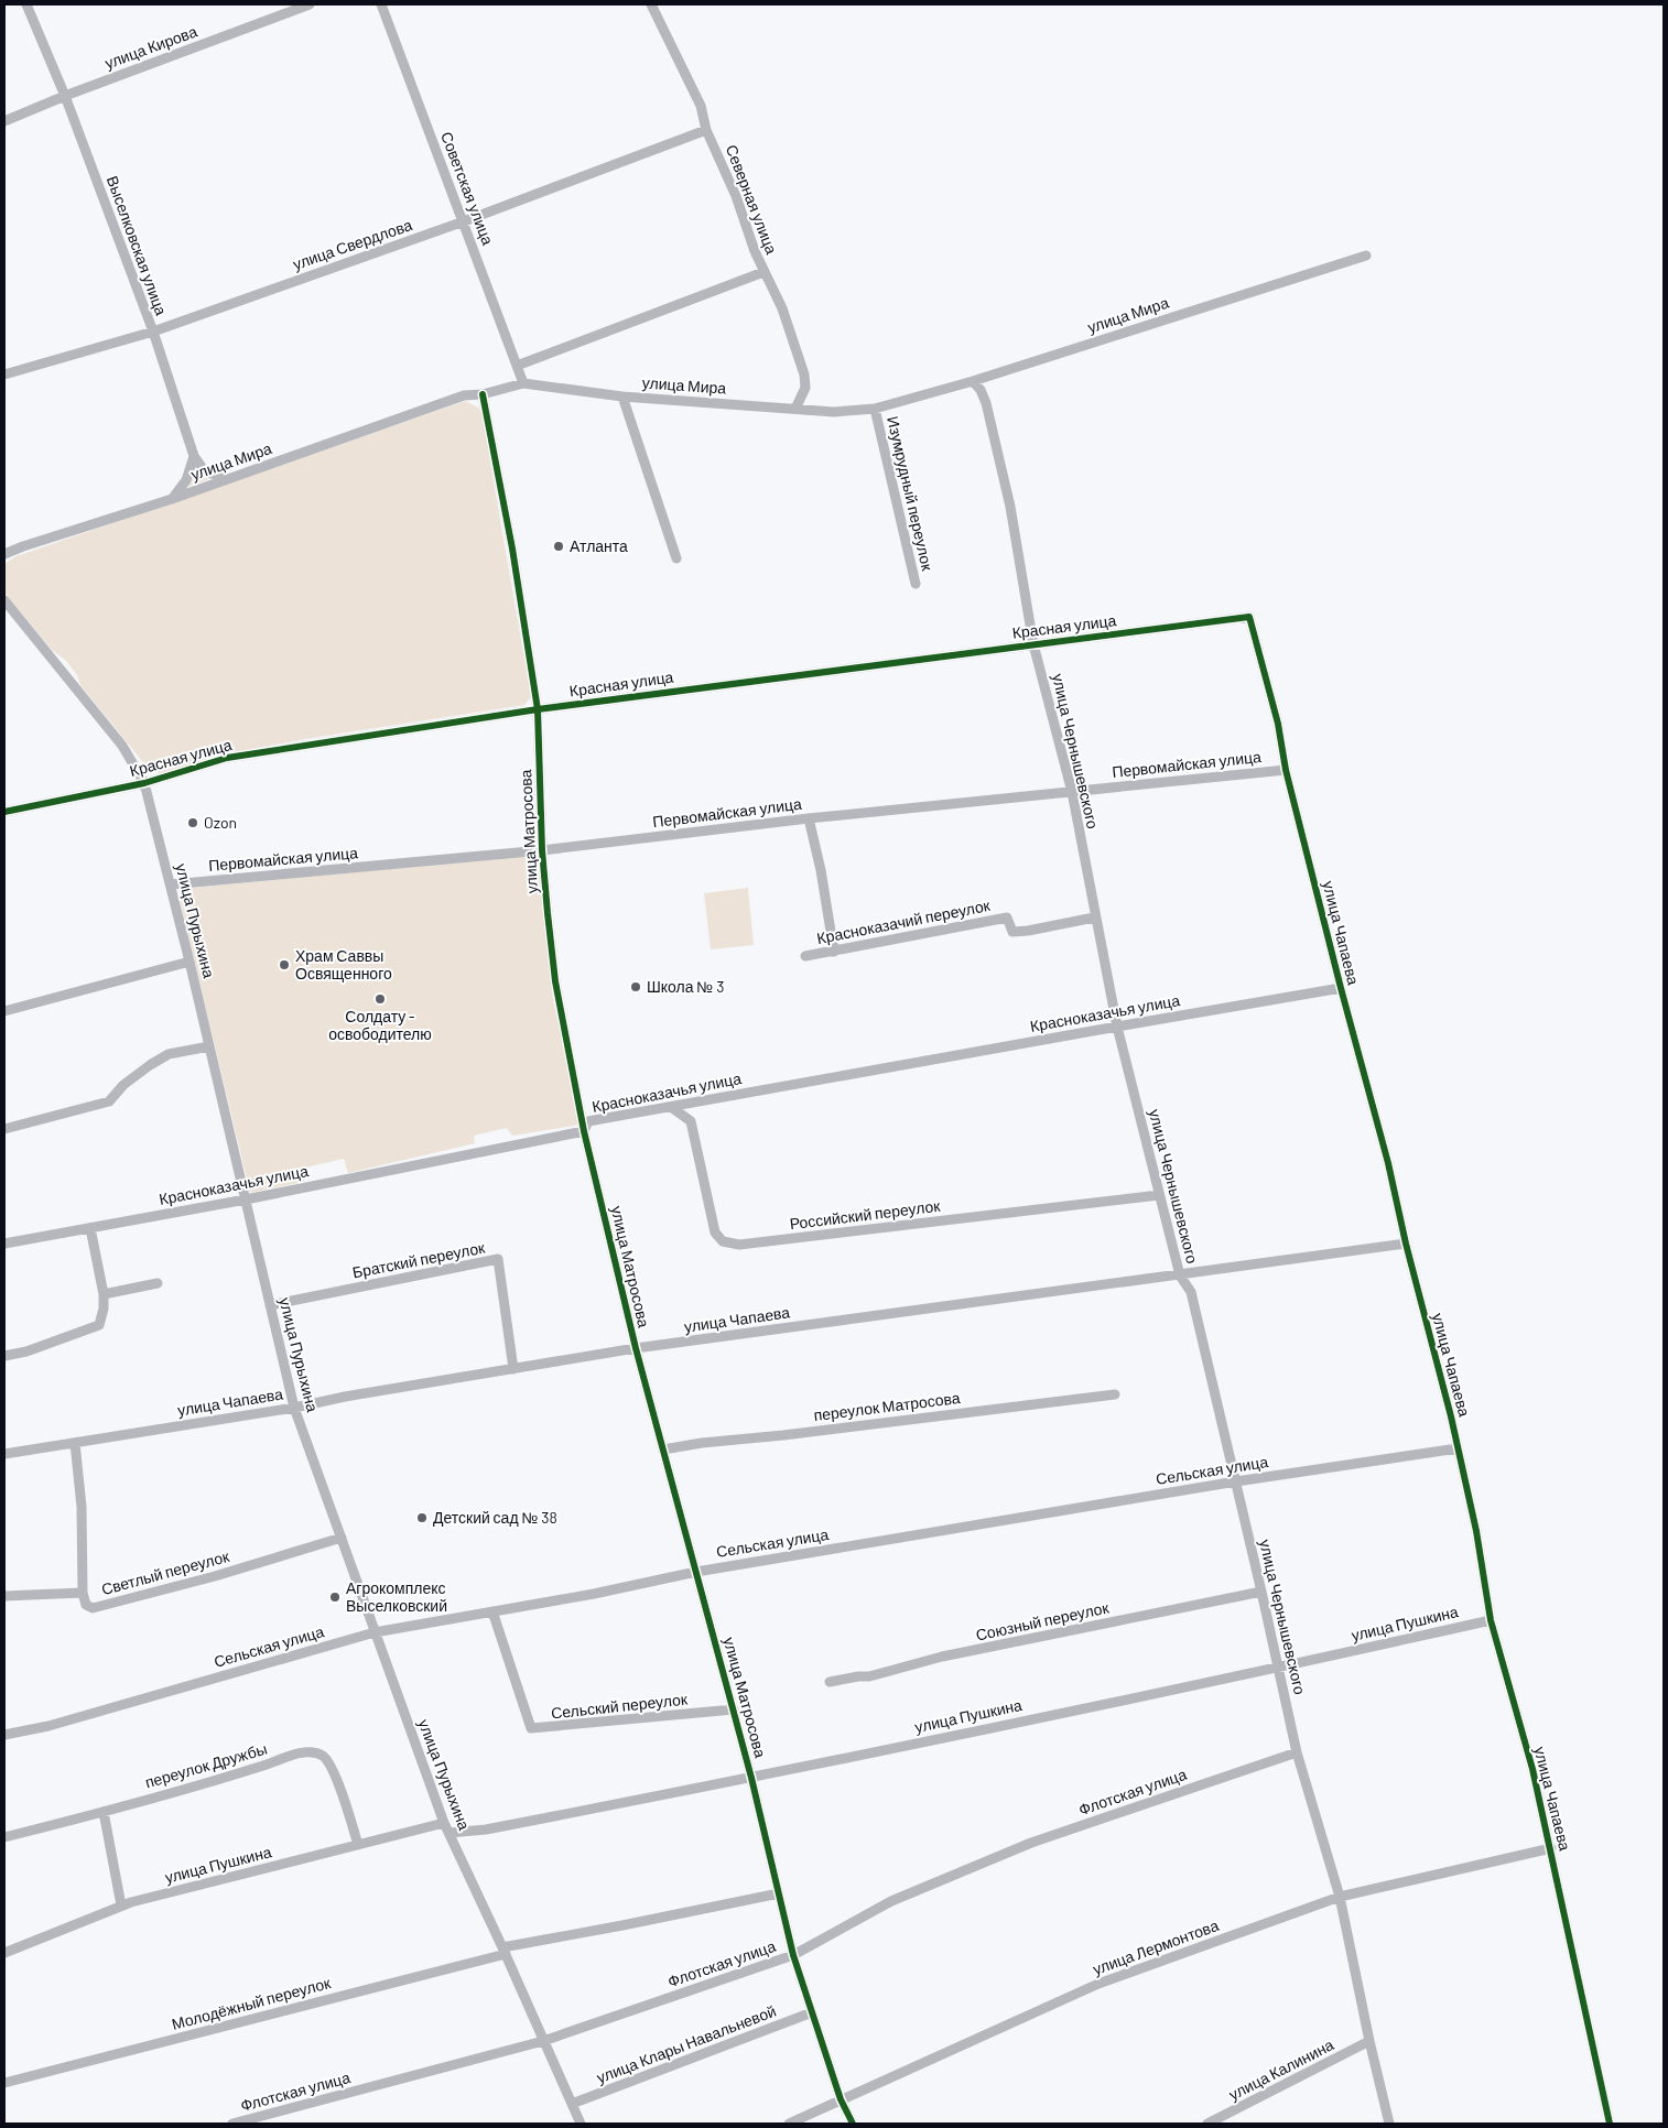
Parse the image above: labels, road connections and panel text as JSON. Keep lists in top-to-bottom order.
{
  "streets": {
    "street": [
      "улица Кирова",
      "Советская улица",
      "Северная улица",
      "улица Свердлова",
      "Выселковская улица",
      "улица Мира",
      "Изумрудный переулок",
      "Красная улица",
      "улица Чернышевского",
      "Первомайская улица",
      "улица Матросова",
      "улица Пурыхина",
      "Красноказачий переулок",
      "улица Чапаева",
      "Красноказачья улица",
      "Российский переулок",
      "Братский переулок",
      "переулок Матросова",
      "Сельская улица",
      "Светлый переулок",
      "Союзный переулок",
      "улица Пушкина",
      "Сельский переулок",
      "переулок Дружбы",
      "Флотская улица",
      "улица Лермонтова",
      "Молодёжный переулок",
      "улица Клары Навальневой",
      "улица Калинина"
    ]
  },
  "crossings": [
    ["улица Кирова", "Выселковская улица"],
    ["Советская улица", "улица Свердлова"],
    ["Советская улица", "улица Мира"],
    ["Северная улица", "улица Свердлова"],
    ["Северная улица", "улица Мира"],
    ["улица Свердлова", "Выселковская улица"],
    ["улица Мира", "Изумрудный переулок"],
    ["улица Мира", "улица Чернышевского"],
    ["улица Мира", "улица Матросова"],
    ["Красная улица", "улица Чернышевского"],
    ["Красная улица", "улица Матросова"],
    ["Красная улица", "улица Пурыхина"],
    ["Красная улица", "улица Чапаева"],
    ["улица Чернышевского", "Первомайская улица"],
    ["улица Чернышевского", "Красноказачий переулок"],
    ["улица Чернышевского", "улица Чапаева"],
    ["улица Чернышевского", "Красноказачья улица"],
    ["улица Чернышевского", "Российский переулок"],
    ["улица Чернышевского", "Сельская улица"],
    ["улица Чернышевского", "Союзный переулок"],
    ["улица Чернышевского", "улица Пушкина"],
    ["улица Чернышевского", "Флотская улица"],
    ["улица Чернышевского", "улица Лермонтова"],
    ["улица Чернышевского", "улица Калинина"],
    ["Первомайская улица", "улица Матросова"],
    ["Первомайская улица", "улица Пурыхина"],
    ["Первомайская улица", "улица Чапаева"],
    ["улица Матросова", "улица Чапаева"],
    ["улица Матросова", "Красноказачья улица"],
    ["улица Матросова", "переулок Матросова"],
    ["улица Матросова", "Сельская улица"],
    ["улица Матросова", "улица Пушкина"],
    ["улица Матросова", "Сельский переулок"],
    ["улица Матросова", "Флотская улица"],
    ["улица Матросова", "улица Лермонтова"],
    ["улица Матросова", "Молодёжный переулок"],
    ["улица Матросова", "улица Клары Навальневой"],
    ["улица Пурыхина", "улица Чапаева"],
    ["улица Пурыхина", "Красноказачья улица"],
    ["улица Пурыхина", "Братский переулок"],
    ["улица Пурыхина", "Сельская улица"],
    ["улица Пурыхина", "Светлый переулок"],
    ["улица Пурыхина", "улица Пушкина"],
    ["улица Пурыхина", "Флотская улица"],
    ["улица Пурыхина", "Молодёжный переулок"],
    ["улица Пурыхина", "улица Клары Навальневой"],
    ["улица Чапаева", "Красноказачья улица"],
    ["улица Чапаева", "Братский переулок"],
    ["улица Чапаева", "Сельская улица"],
    ["улица Чапаева", "улица Пушкина"],
    ["улица Чапаева", "улица Лермонтова"],
    ["Красноказачья улица", "Российский переулок"],
    ["Сельская улица", "Сельский переулок"],
    ["улица Пушкина", "переулок Дружбы"]
  ],
  "places": [
    "Атланта",
    "Ozon",
    "Храм Саввы Освященного",
    "Школа № 3",
    "Солдату - освободителю",
    "Детский сад № 38",
    "Агрокомплекс Выселковский"
  ]
}
